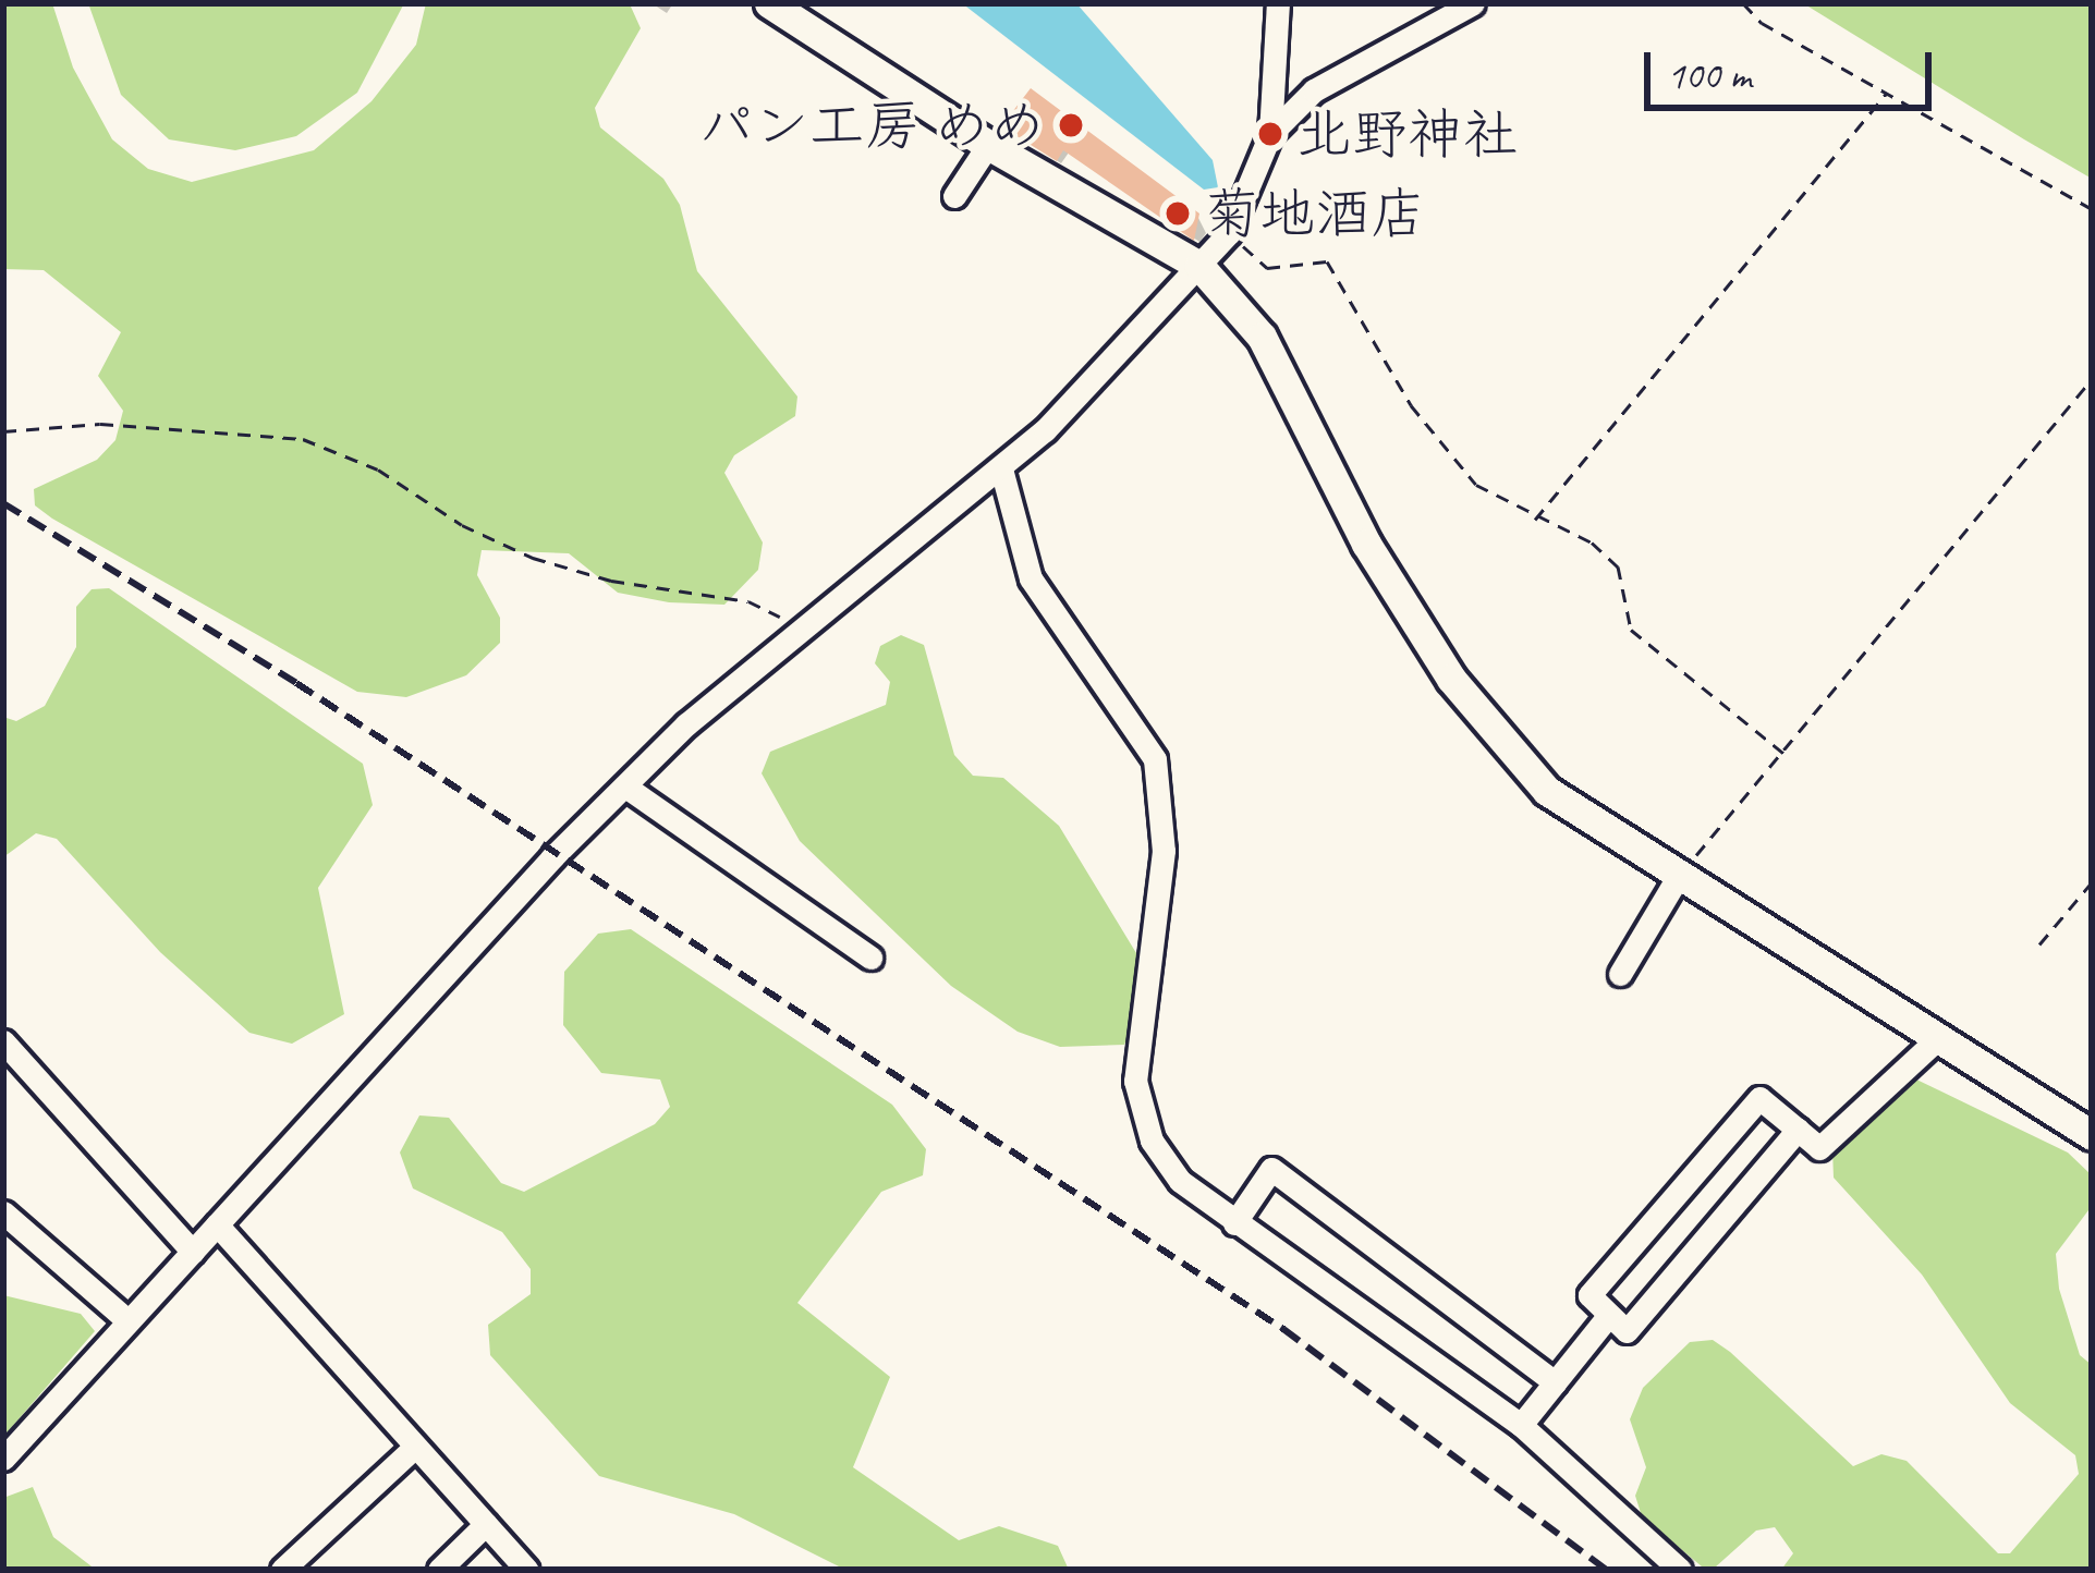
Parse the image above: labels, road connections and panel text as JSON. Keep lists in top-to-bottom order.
{
  "places": ["パン工房 めめ", "北野神社", "菊地酒店"],
  "scale_bar": "100 m"
}
